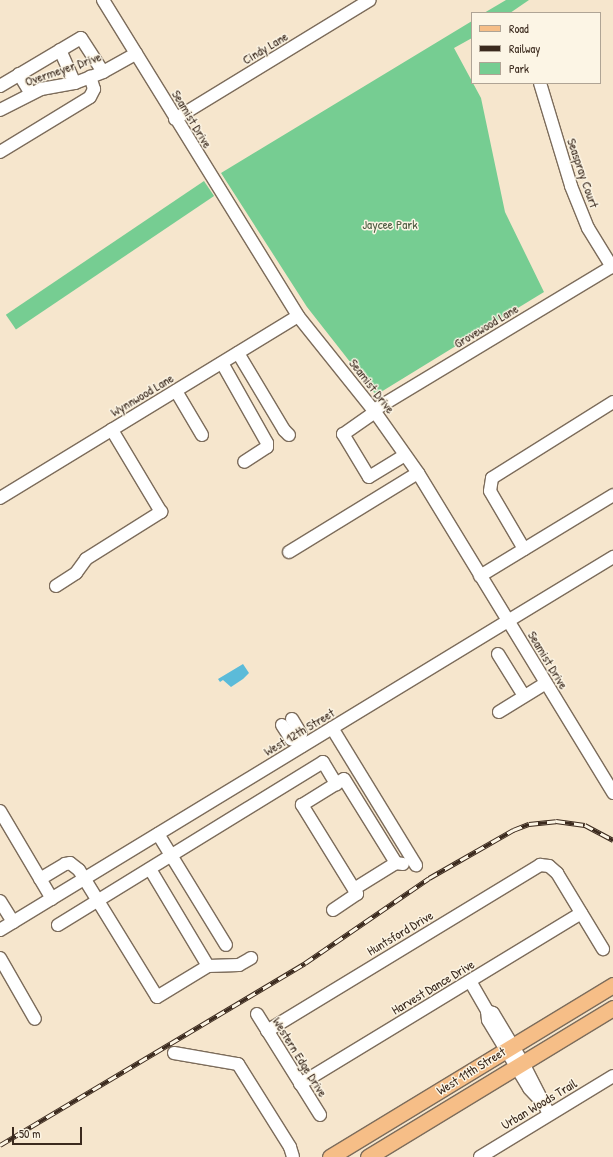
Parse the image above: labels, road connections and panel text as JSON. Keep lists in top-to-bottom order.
{
  "streets": {
    "main road": ["West 11th Street"],
    "street": [
      "Cindy Lane",
      "Overmeyer Drive",
      "Seamist Drive",
      "Seaspray Court",
      "Grovewood Lane",
      "Wynnwood Lane",
      "West 12th Street",
      "Huntsford Drive",
      "Harvest Dance Drive",
      "Western Edge Drive",
      "Urban Woods Trail"
    ]
  },
  "crossings": [
    ["Cindy Lane", "Seamist Drive"],
    ["Overmeyer Drive", "Seamist Drive"],
    ["Seamist Drive", "Grovewood Lane"],
    ["Seamist Drive", "Wynnwood Lane"],
    ["Seamist Drive", "West 12th Street"],
    ["Seaspray Court", "Grovewood Lane"],
    ["Huntsford Drive", "Harvest Dance Drive"],
    ["Huntsford Drive", "Western Edge Drive"],
    ["Harvest Dance Drive", "Western Edge Drive"]
  ],
  "parks": ["Jaycee Park"],
  "legend": ["Road", "Railway", "Park"],
  "scale_bar": "50 m"
}
